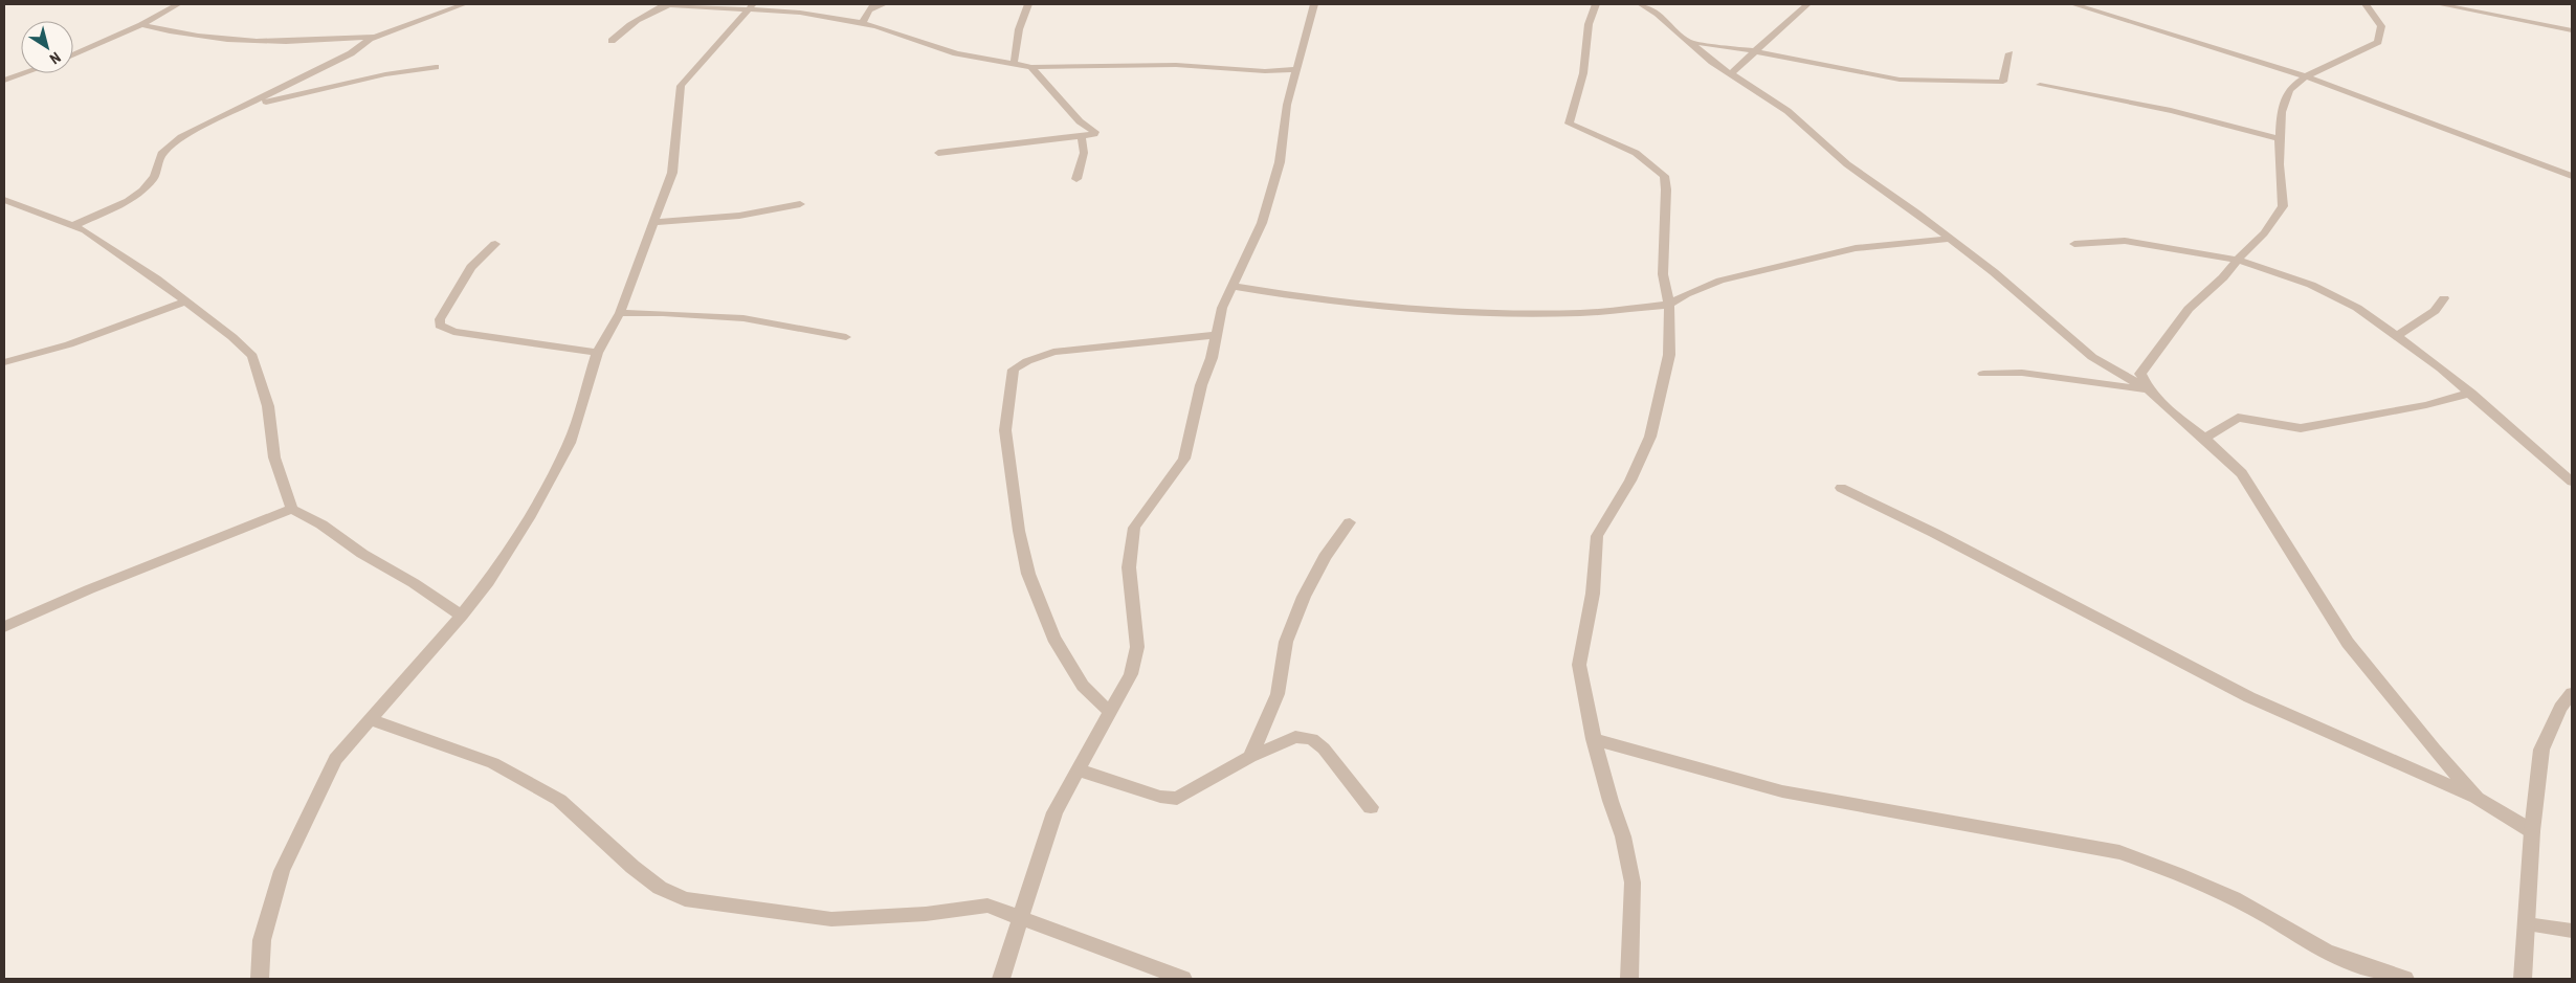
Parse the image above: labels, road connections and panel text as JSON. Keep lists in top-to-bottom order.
{
  "north": "bottom right"
}
